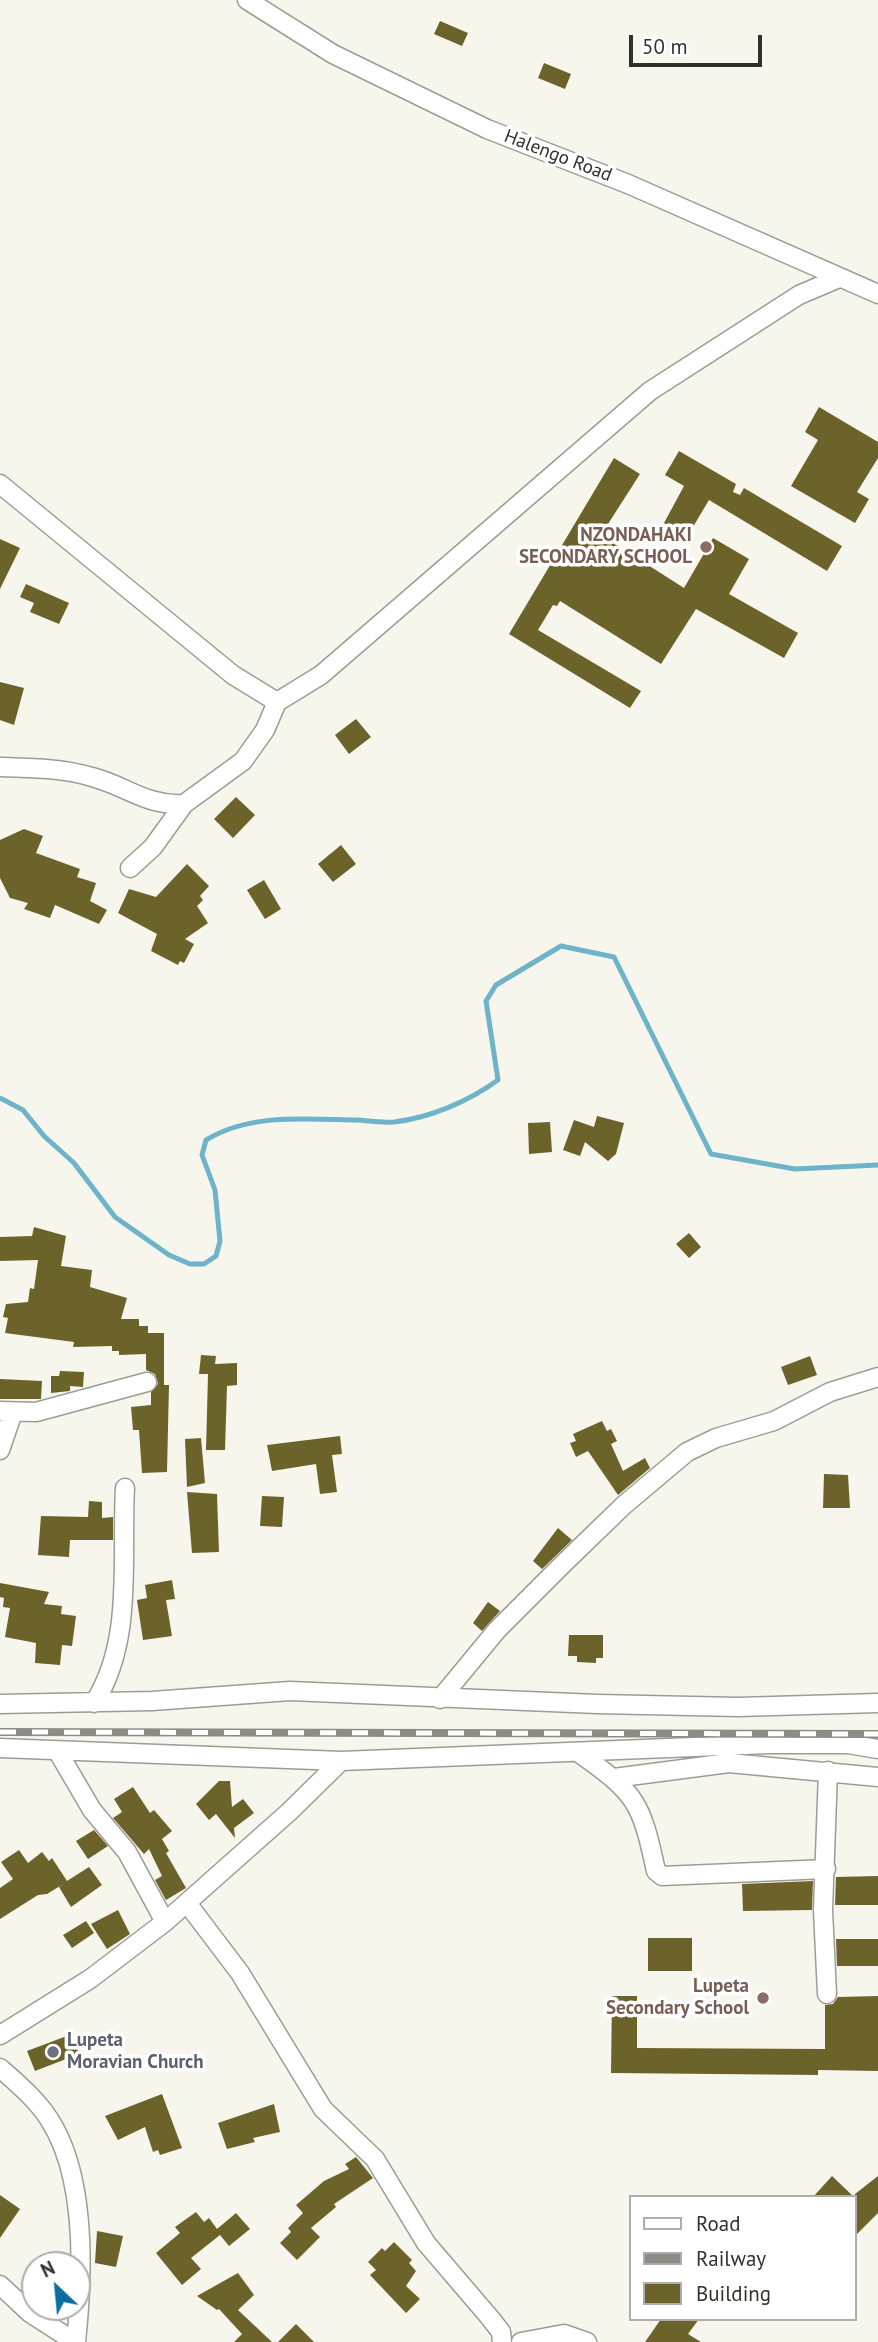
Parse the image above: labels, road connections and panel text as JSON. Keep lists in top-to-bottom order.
{
  "streets": {
    "street": ["Halengo Road"]
  },
  "places": ["NZONDAHAKI SECONDARY SCHOOL", "Lupeta Secondary School", "Lupeta Moravian Church"],
  "legend": ["Road", "Railway", "Building"],
  "scale_bar": "50 m",
  "north": "top left"
}
